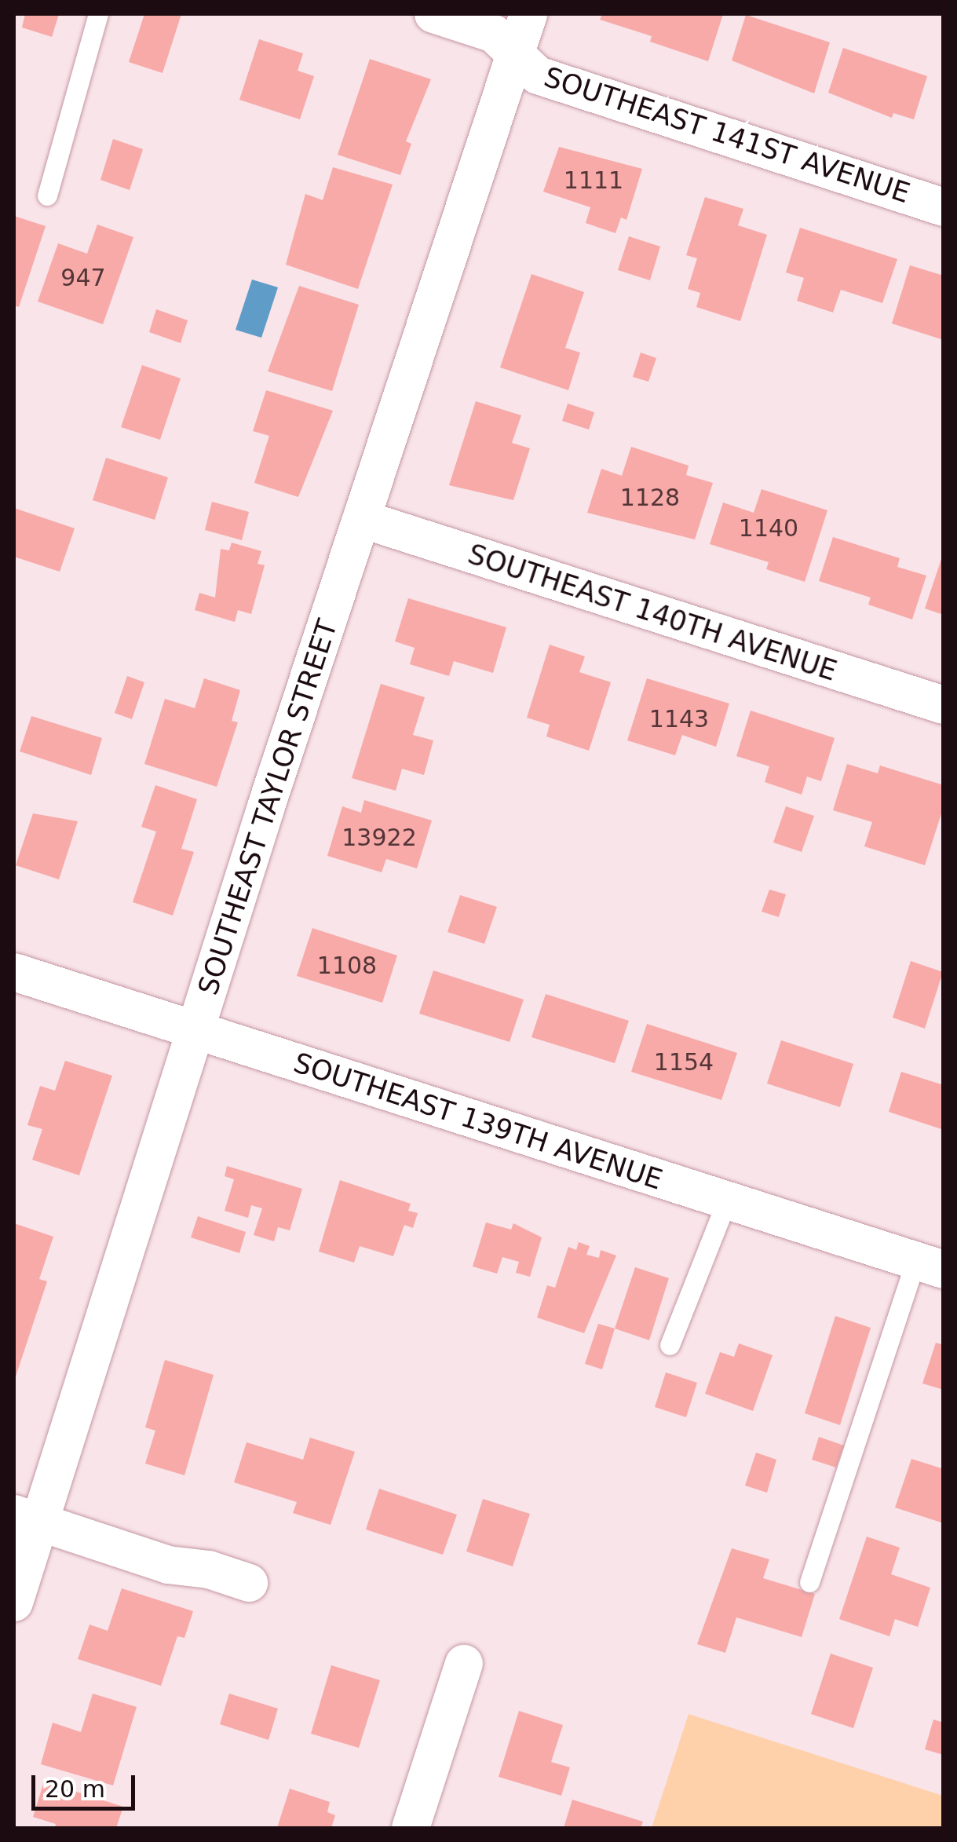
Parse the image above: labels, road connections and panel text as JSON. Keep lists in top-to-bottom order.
{
  "streets": {
    "street": [
      "SOUTHEAST 141ST AVENUE",
      "SOUTHEAST 140TH AVENUE",
      "SOUTHEAST TAYLOR STREET",
      "SOUTHEAST 139TH AVENUE"
    ]
  },
  "crossings": [
    ["SOUTHEAST 141ST AVENUE", "SOUTHEAST TAYLOR STREET"],
    ["SOUTHEAST 140TH AVENUE", "SOUTHEAST TAYLOR STREET"],
    ["SOUTHEAST TAYLOR STREET", "SOUTHEAST 139TH AVENUE"]
  ],
  "house_numbers": [
    "1111",
    "947",
    "1128",
    "1140",
    "1143",
    "13922",
    "1108",
    "1154"
  ],
  "scale_bar": "20 m"
}
